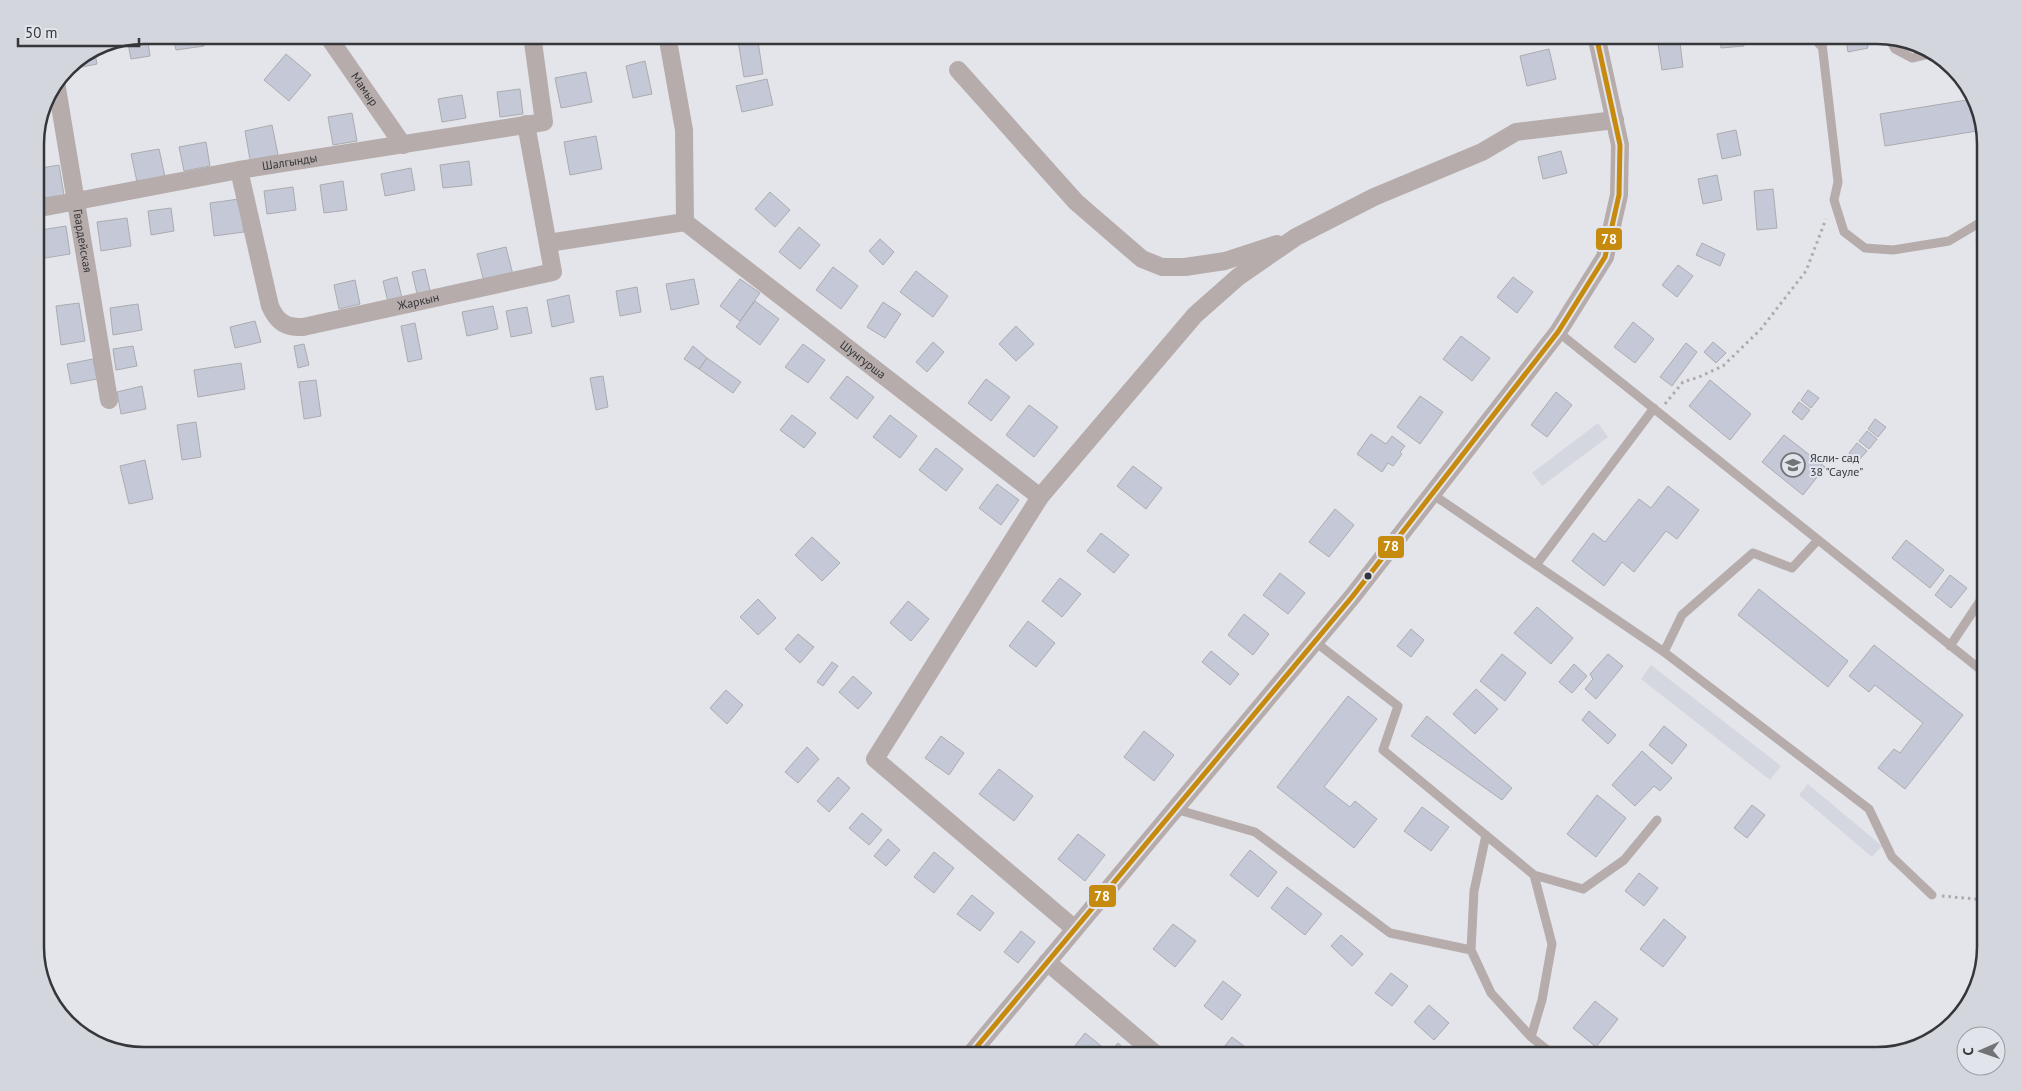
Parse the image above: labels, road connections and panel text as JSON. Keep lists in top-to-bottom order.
{
  "streets": {
    "street": [
      "Мамыр",
      "Шалгынды",
      "Гвардейская",
      "Жаркын",
      "Шунгурша"
    ]
  },
  "crossings": [
    ["Мамыр", "Шалгынды"],
    ["Шалгынды", "Гвардейская"],
    ["Шалгынды", "Жаркын"]
  ],
  "places": {
    "school or university": ["Ясли- сад 38 \"Сауле\""]
  },
  "lines": ["transit line 78"],
  "scale_bar": "50 m",
  "north": "left"
}
